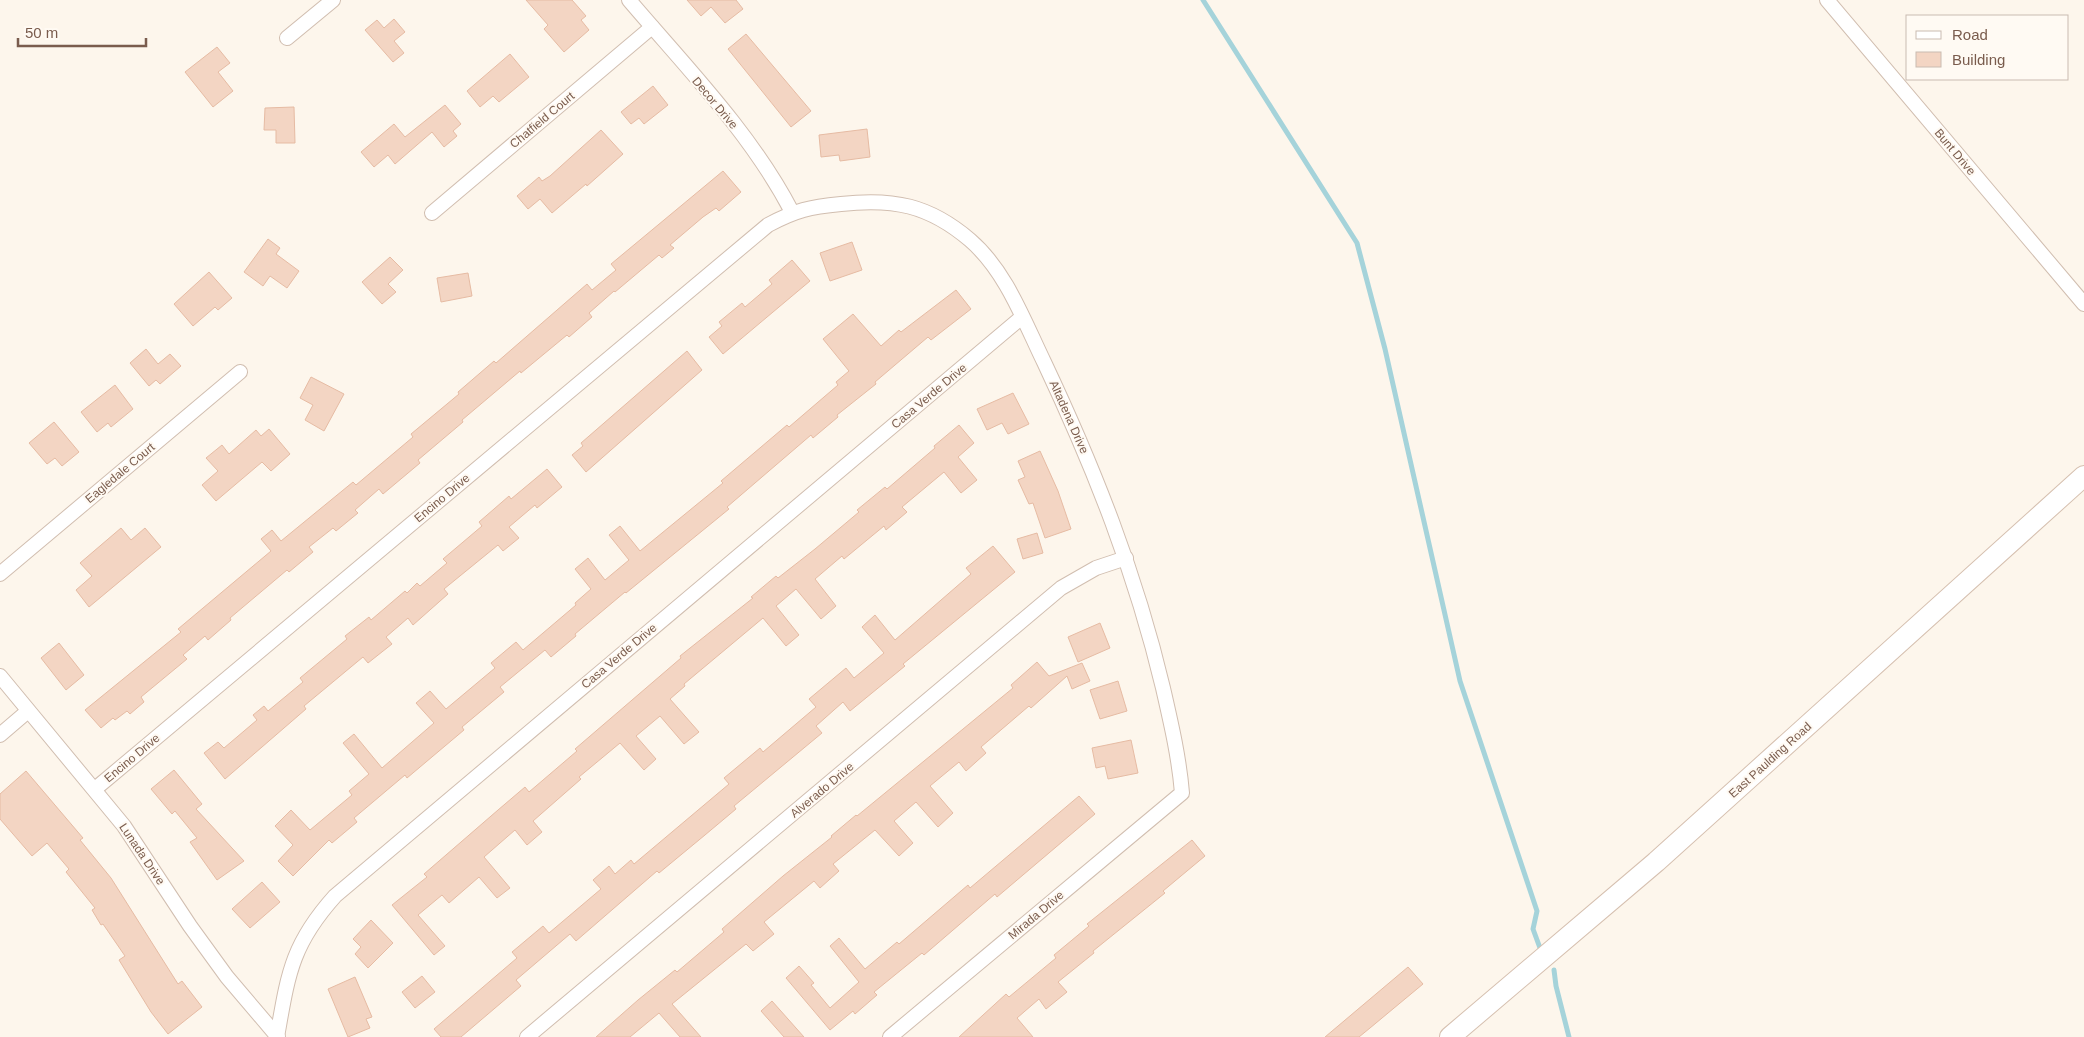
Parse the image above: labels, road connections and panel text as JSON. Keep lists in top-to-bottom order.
{
  "streets": {
    "main road": ["East Paulding Road"],
    "street": [
      "Decor Drive",
      "Chatfield Court",
      "Bunt Drive",
      "Casa Verde Drive",
      "Altadena Drive",
      "Eagledale Court",
      "Encino Drive",
      "Alverado Drive",
      "Lunada Drive",
      "Mirada Drive"
    ]
  },
  "crossings": [
    ["Decor Drive", "Chatfield Court"],
    ["Decor Drive", "Altadena Drive"],
    ["Decor Drive", "Encino Drive"],
    ["Casa Verde Drive", "Altadena Drive"],
    ["Casa Verde Drive", "Lunada Drive"],
    ["Altadena Drive", "Encino Drive"],
    ["Altadena Drive", "Alverado Drive"],
    ["Altadena Drive", "Mirada Drive"],
    ["Encino Drive", "Lunada Drive"]
  ],
  "legend": ["Road", "Building"],
  "scale_bar": "50 m"
}
